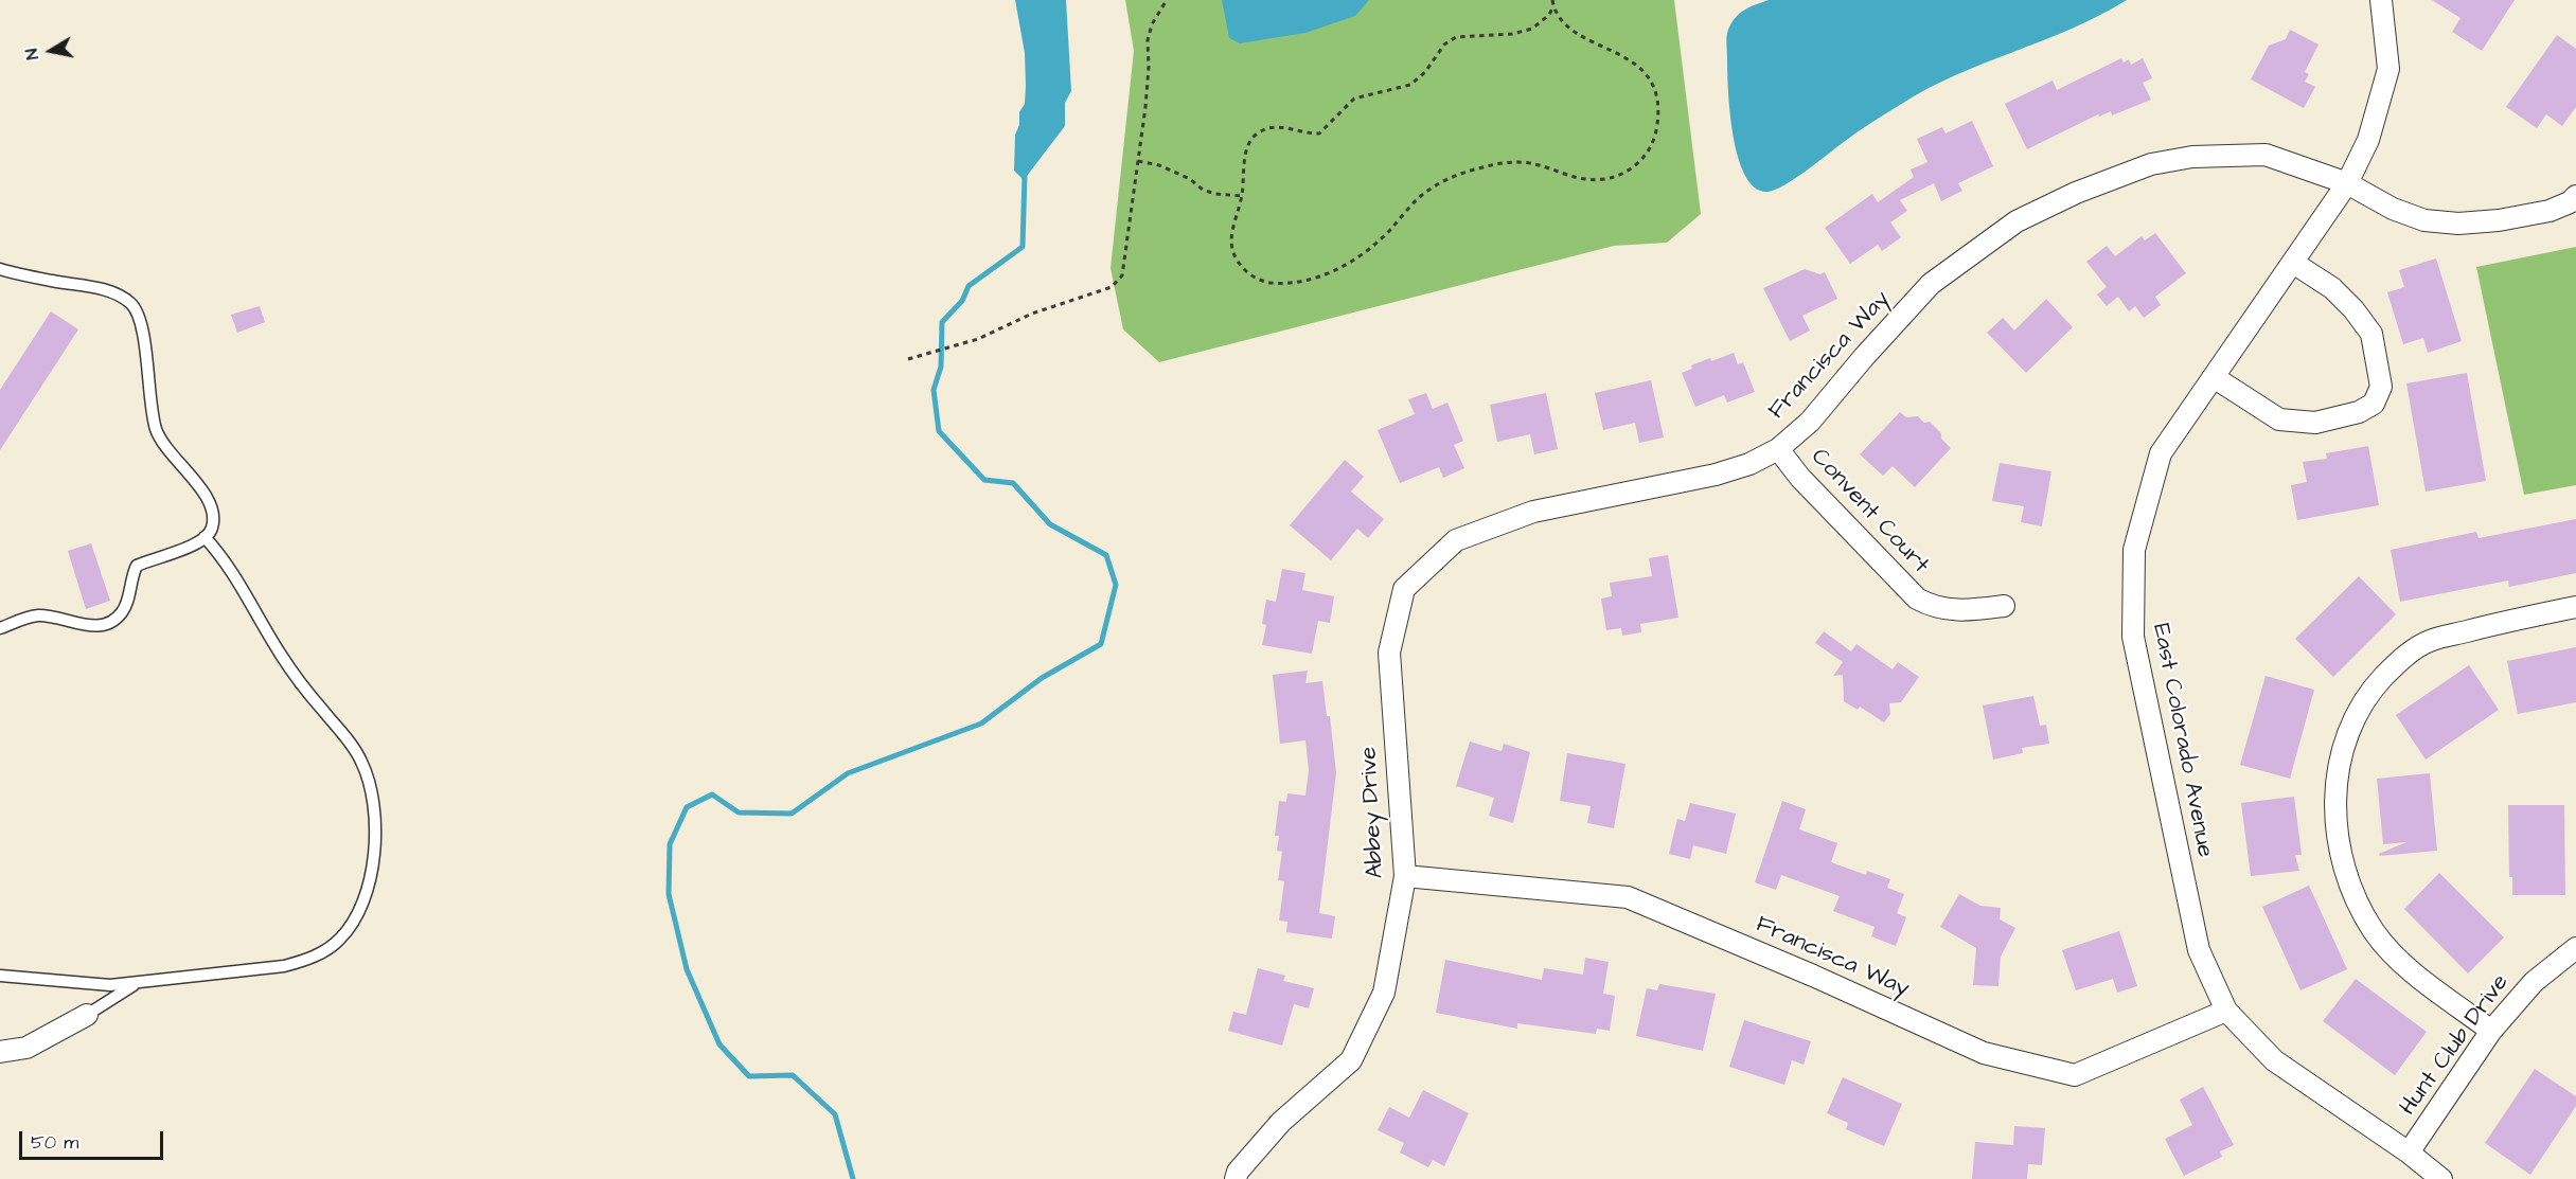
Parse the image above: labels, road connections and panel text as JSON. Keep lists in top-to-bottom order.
{
  "streets": {
    "street": [
      "Francisca Way",
      "Convent Court",
      "East Colorado Avenue",
      "Abbey Drive",
      "Hunt Club Drive"
    ]
  },
  "crossings": [
    ["Francisca Way", "Convent Court"],
    ["Francisca Way", "East Colorado Avenue"],
    ["Francisca Way", "Abbey Drive"],
    ["East Colorado Avenue", "Hunt Club Drive"]
  ],
  "scale_bar": "50 m",
  "north": "left"
}
